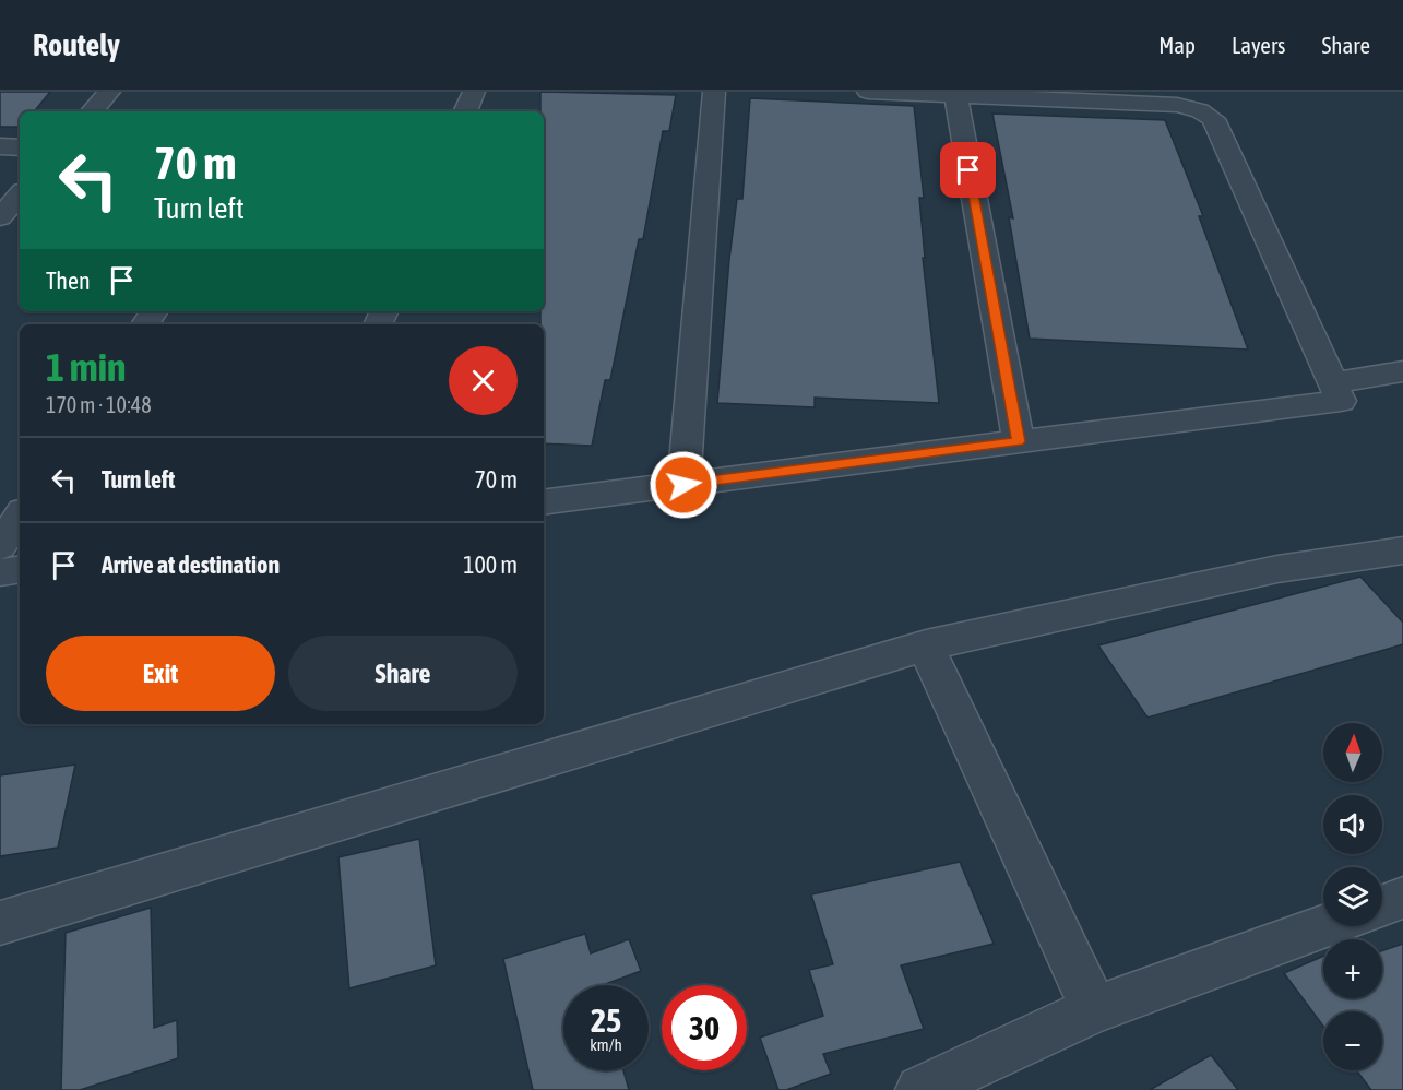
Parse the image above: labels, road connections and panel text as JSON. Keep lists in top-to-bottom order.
{
  "north": "top",
  "page": {
    "header": "Routely",
    "nav": ["Map", "Layers", "Share"],
    "turn": ["70 m", "Turn left"],
    "then": "Then",
    "heading": ["1 min", "170 m · 10:48"],
    "list": [
      {
        "name": "Turn left",
        "value": "70 m"
      },
      {
        "name": "Arrive at destination",
        "value": "100 m"
      }
    ],
    "buttons": ["Exit", "Share"],
    "map_buttons": ["+", "−"],
    "speed": "25 km/h",
    "limit": "30"
  }
}
